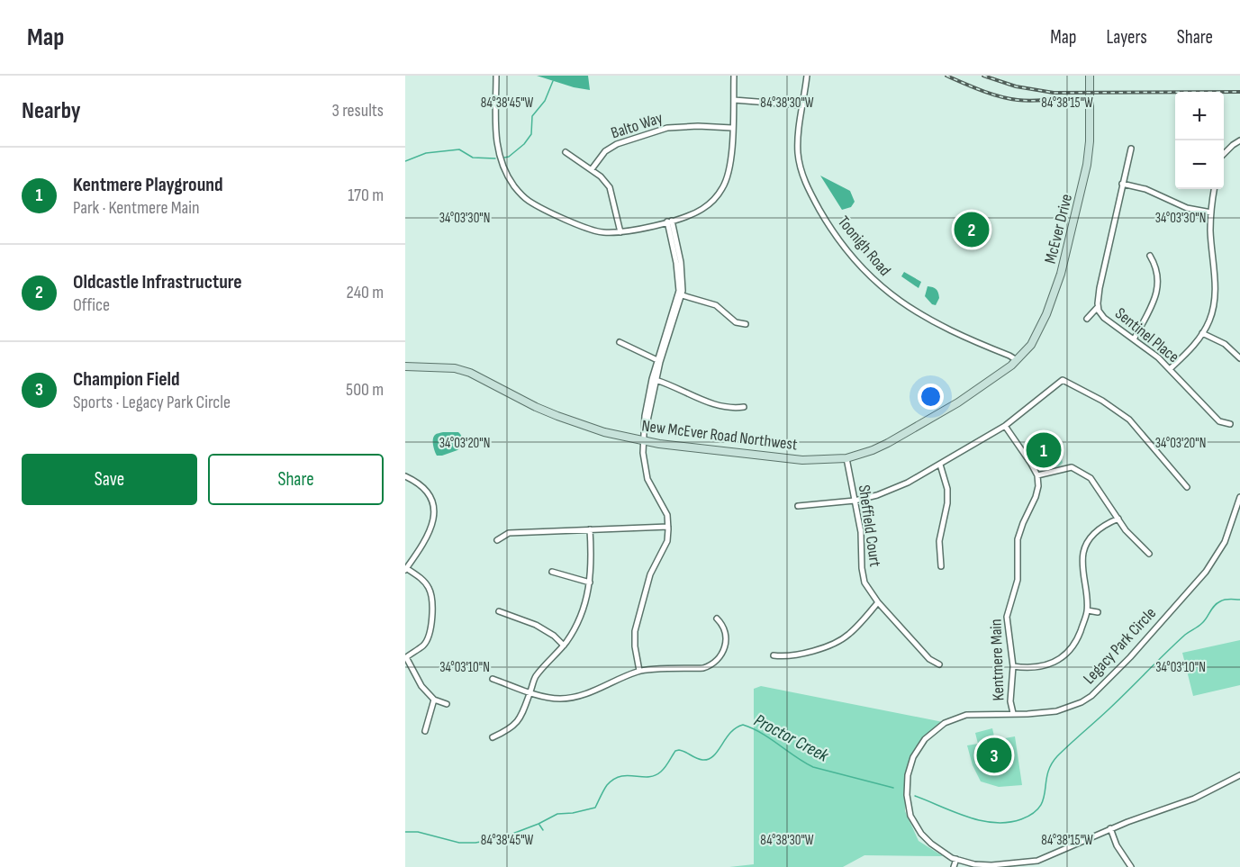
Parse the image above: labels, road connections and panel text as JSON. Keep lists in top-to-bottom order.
{
  "streets": {
    "street": [
      "Balto Way",
      "McEver Drive",
      "Toonigh Road",
      "Sentinel Place",
      "New McEver Road Northwest",
      "Sheffield Court",
      "Legacy Park Circle",
      "Kentmere Main"
    ]
  },
  "crossings": [
    ["McEver Drive", "Toonigh Road"],
    ["McEver Drive", "New McEver Road Northwest"],
    ["Toonigh Road", "New McEver Road Northwest"],
    ["New McEver Road Northwest", "Sheffield Court"],
    ["Legacy Park Circle", "Kentmere Main"]
  ],
  "water": ["Proctor Creek"],
  "page": {
    "header": "Map",
    "nav": ["Map", "Layers", "Share"],
    "heading": ["Nearby", "3 results"],
    "map_buttons": ["+", "−"],
    "list": [
      {
        "mark": "1",
        "name": "Kentmere Playground",
        "note": "Park · Kentmere Main",
        "value": "170 m"
      },
      {
        "mark": "2",
        "name": "Oldcastle Infrastructure",
        "note": "Office",
        "value": "240 m"
      },
      {
        "mark": "3",
        "name": "Champion Field",
        "note": "Sports · Legacy Park Circle",
        "value": "500 m"
      }
    ],
    "pins": ["2", "1", "3"],
    "buttons": ["Save", "Share"]
  },
  "coordinates": [
    "84°38'45\"W",
    "84°38'30\"W",
    "84°38'15\"W",
    "34°03'30\"N",
    "34°03'20\"N",
    "34°03'10\"N"
  ]
}
